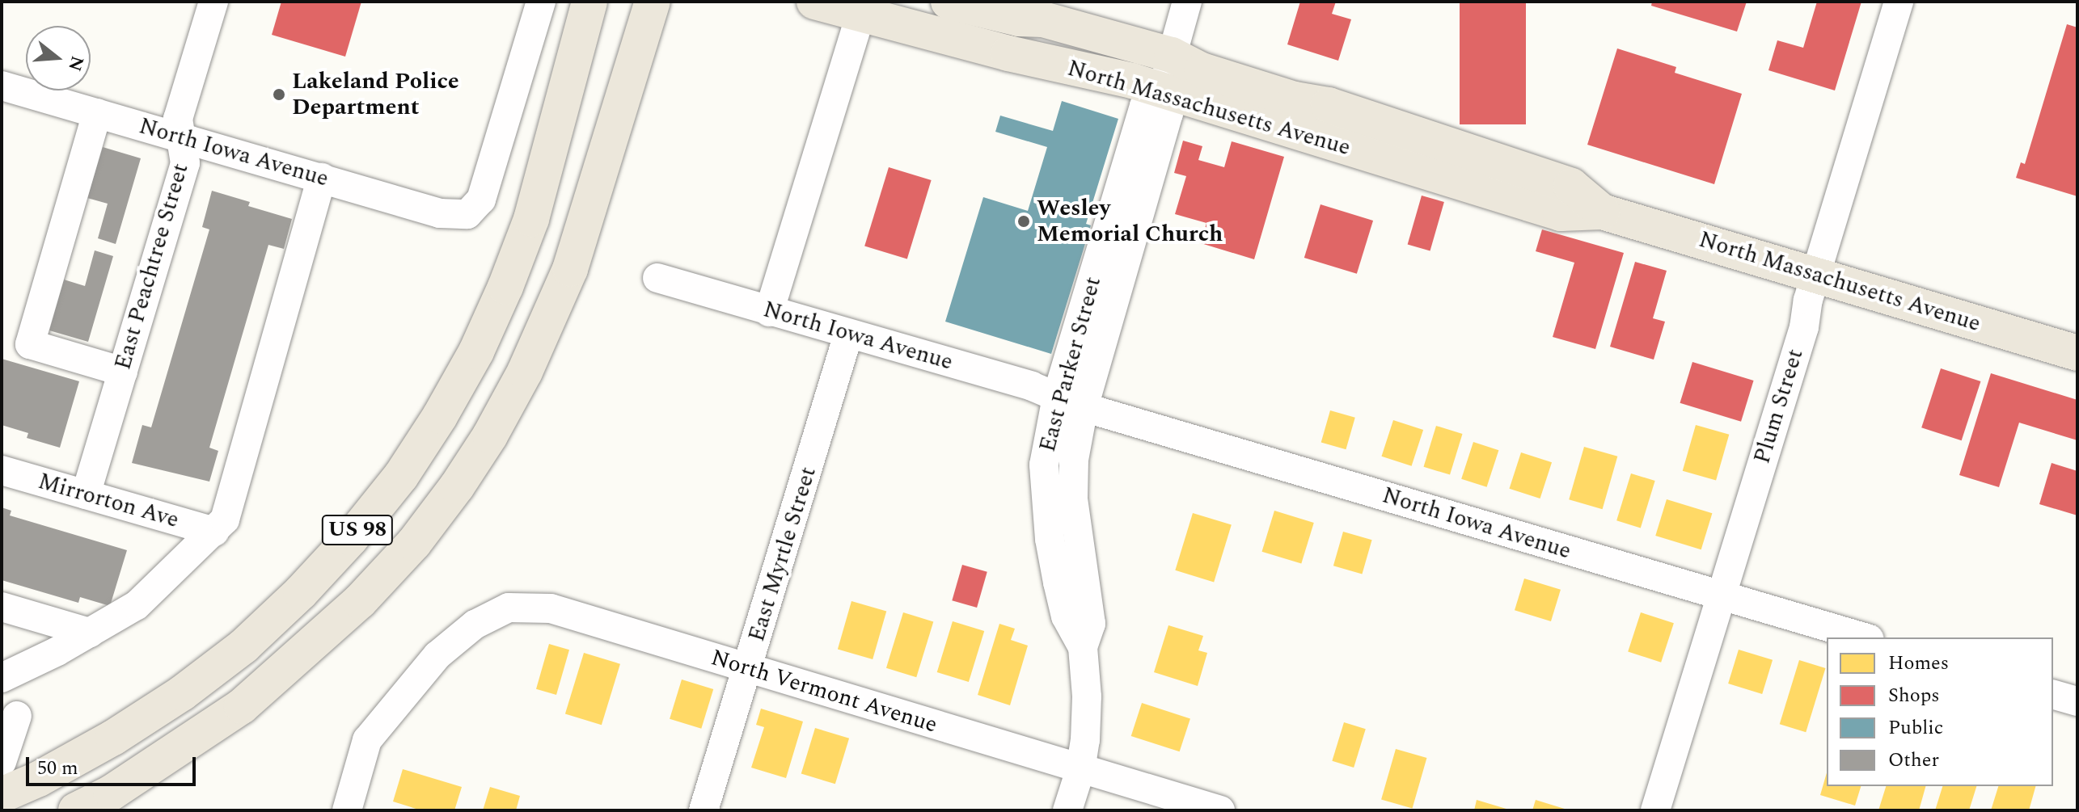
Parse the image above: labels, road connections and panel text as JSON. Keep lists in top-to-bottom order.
{
  "streets": {
    "main road": ["North Massachusetts Avenue", "US 98"],
    "street": [
      "North Iowa Avenue",
      "East Peachtree Street",
      "East Parker Street",
      "Plum Street",
      "Mirrorton Ave",
      "East Myrtle Street",
      "North Vermont Avenue"
    ]
  },
  "crossings": [
    ["North Massachusetts Avenue", "East Parker Street"],
    ["North Massachusetts Avenue", "Plum Street"],
    ["North Iowa Avenue", "East Peachtree Street"],
    ["North Iowa Avenue", "East Parker Street"],
    ["North Iowa Avenue", "Plum Street"],
    ["North Iowa Avenue", "East Myrtle Street"],
    ["East Peachtree Street", "Mirrorton Ave"],
    ["East Parker Street", "North Vermont Avenue"],
    ["East Myrtle Street", "North Vermont Avenue"]
  ],
  "places": ["Lakeland Police Department", "Wesley Memorial Church"],
  "legend": [
    "Homes",
    "Shops",
    "Public",
    "Other"
  ],
  "scale_bar": "50 m",
  "north": "right"
}
